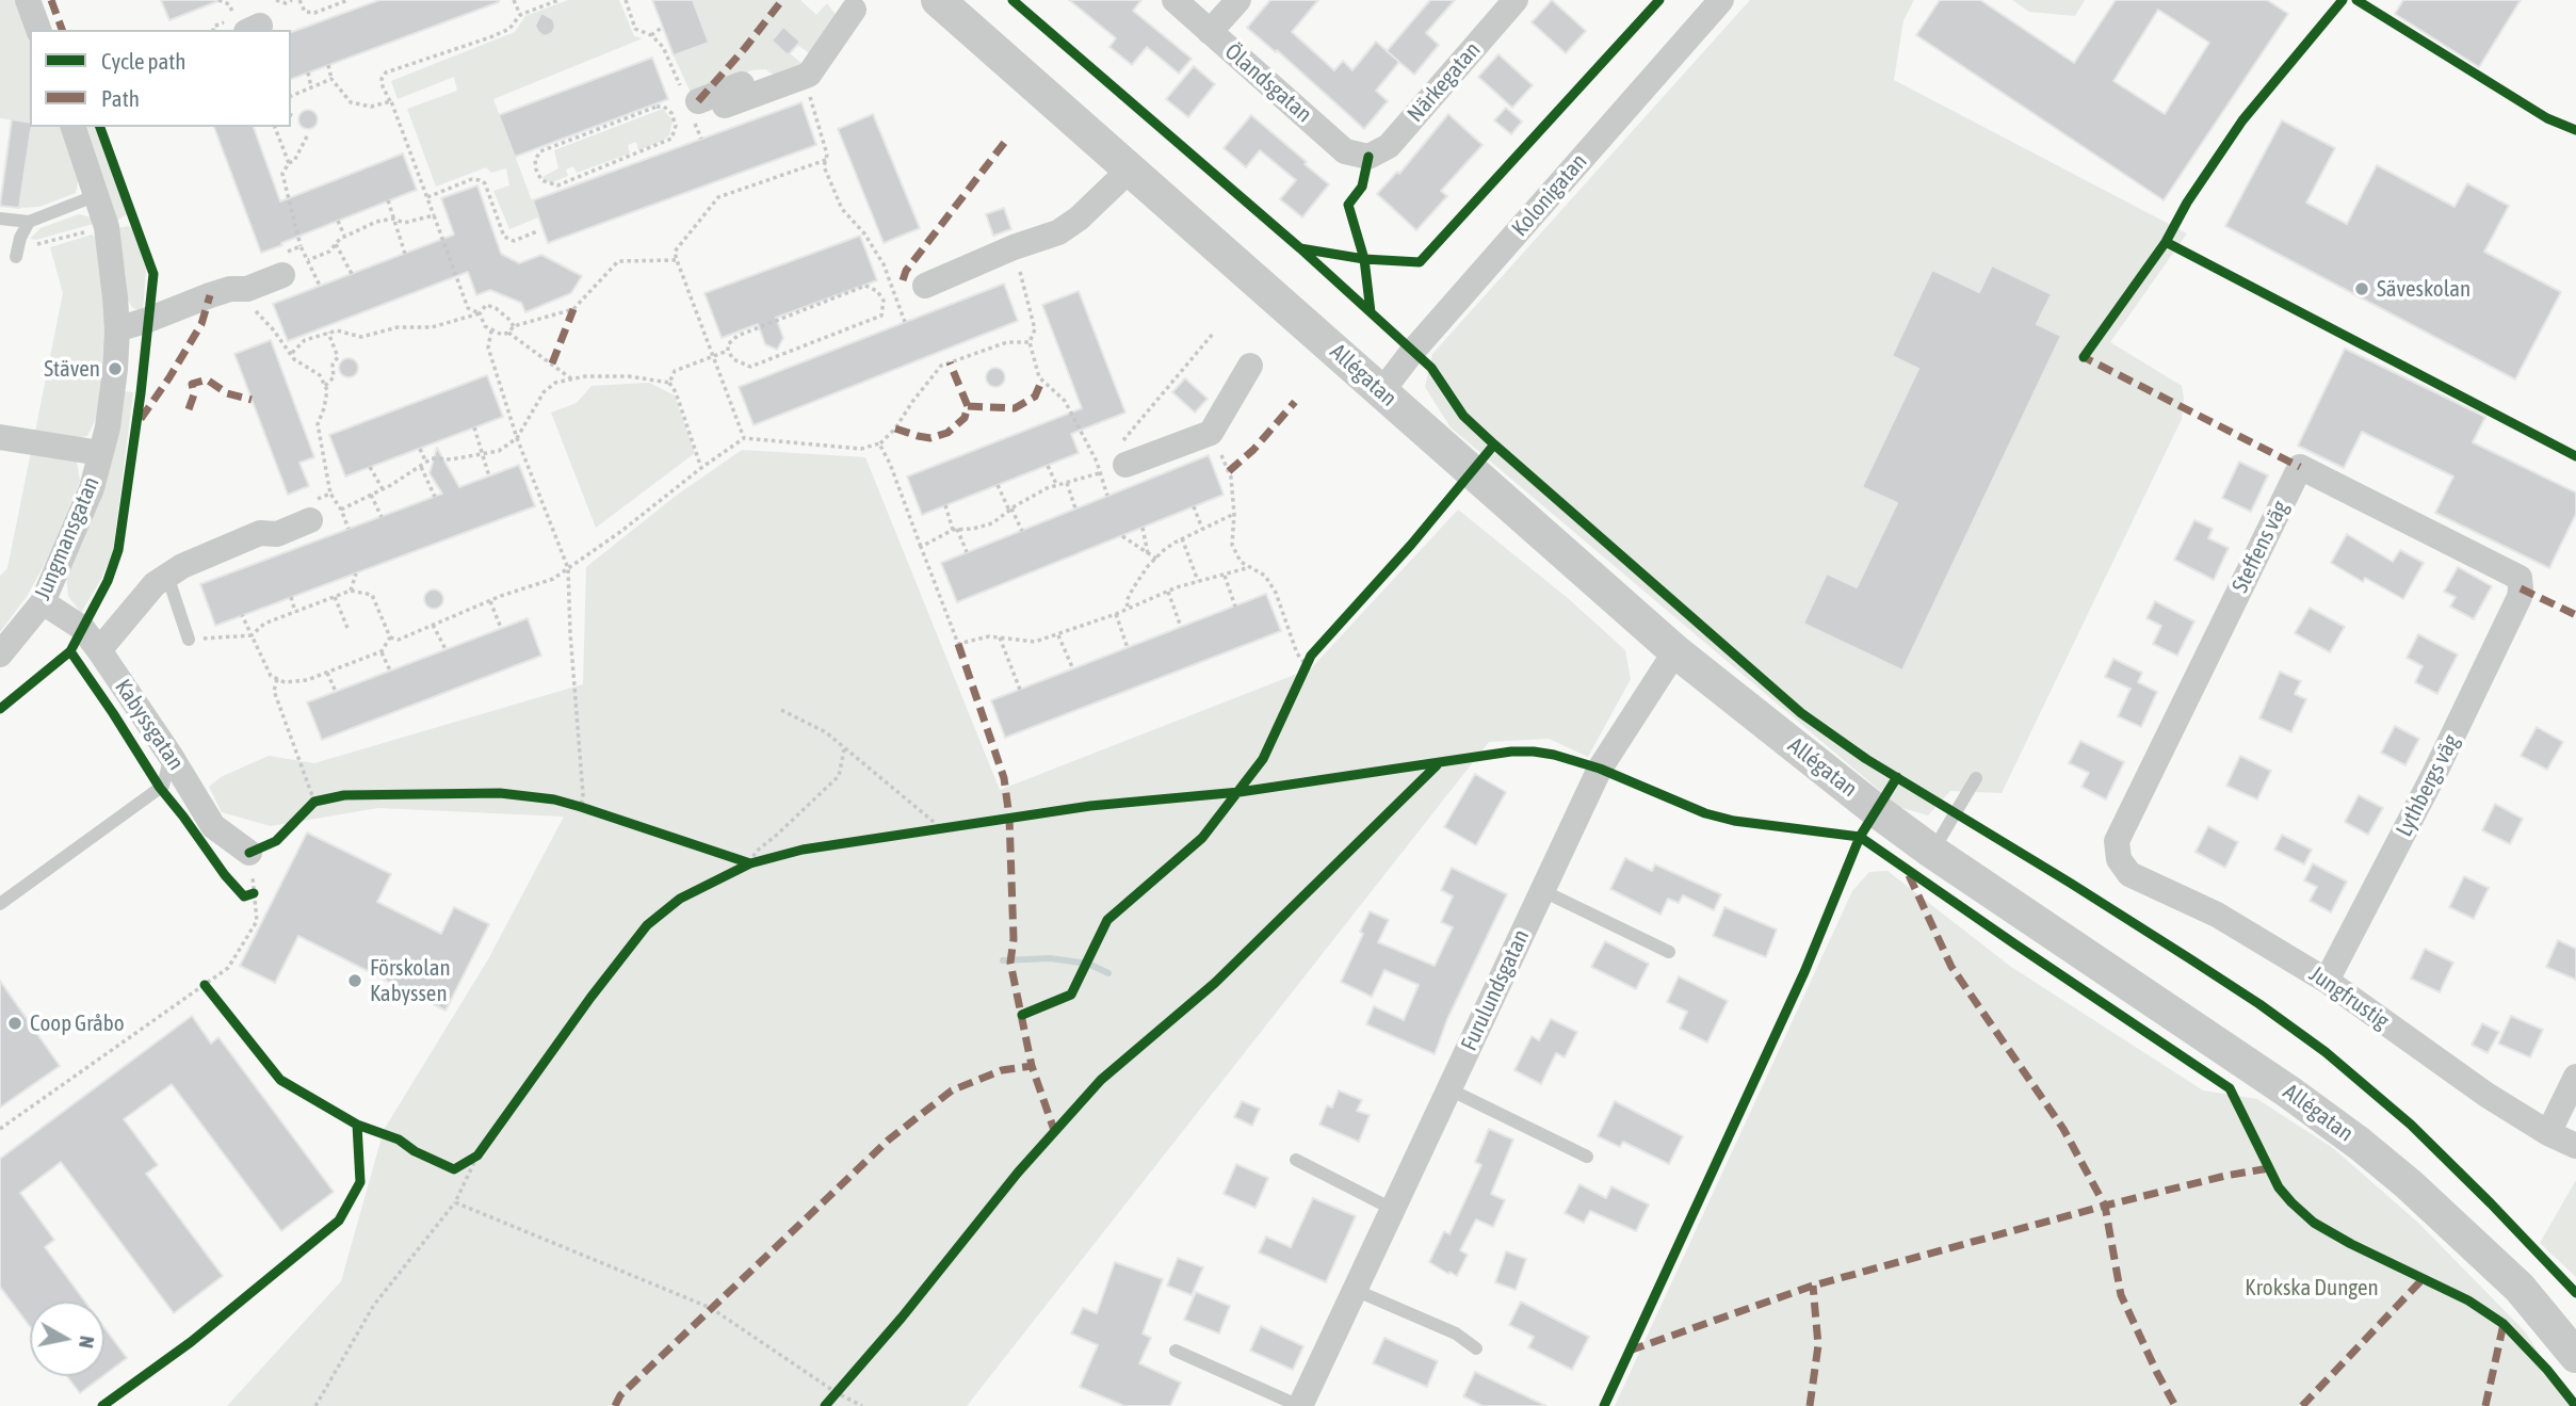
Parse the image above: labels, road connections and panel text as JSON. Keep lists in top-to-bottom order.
{
  "streets": {
    "street": [
      "Närkegatan",
      "Ölandsgatan",
      "Kolonigatan",
      "Allégatan",
      "Jungmansgatan",
      "Steffens väg",
      "Kabyssgatan",
      "Lythbergs väg",
      "Furulundsgatan",
      "Jungfrustig"
    ]
  },
  "crossings": [
    ["Närkegatan", "Ölandsgatan"],
    ["Kolonigatan", "Allégatan"],
    ["Allégatan", "Furulundsgatan"],
    ["Jungmansgatan", "Kabyssgatan"],
    ["Steffens väg", "Lythbergs väg"],
    ["Steffens väg", "Jungfrustig"],
    ["Lythbergs väg", "Jungfrustig"]
  ],
  "parks": ["Krokska Dungen"],
  "places": [
    "Säveskolan",
    "Stäven",
    "Förskolan Kabyssen",
    "Coop Gråbo"
  ],
  "legend": ["Cycle path", "Path"],
  "north": "right"
}
